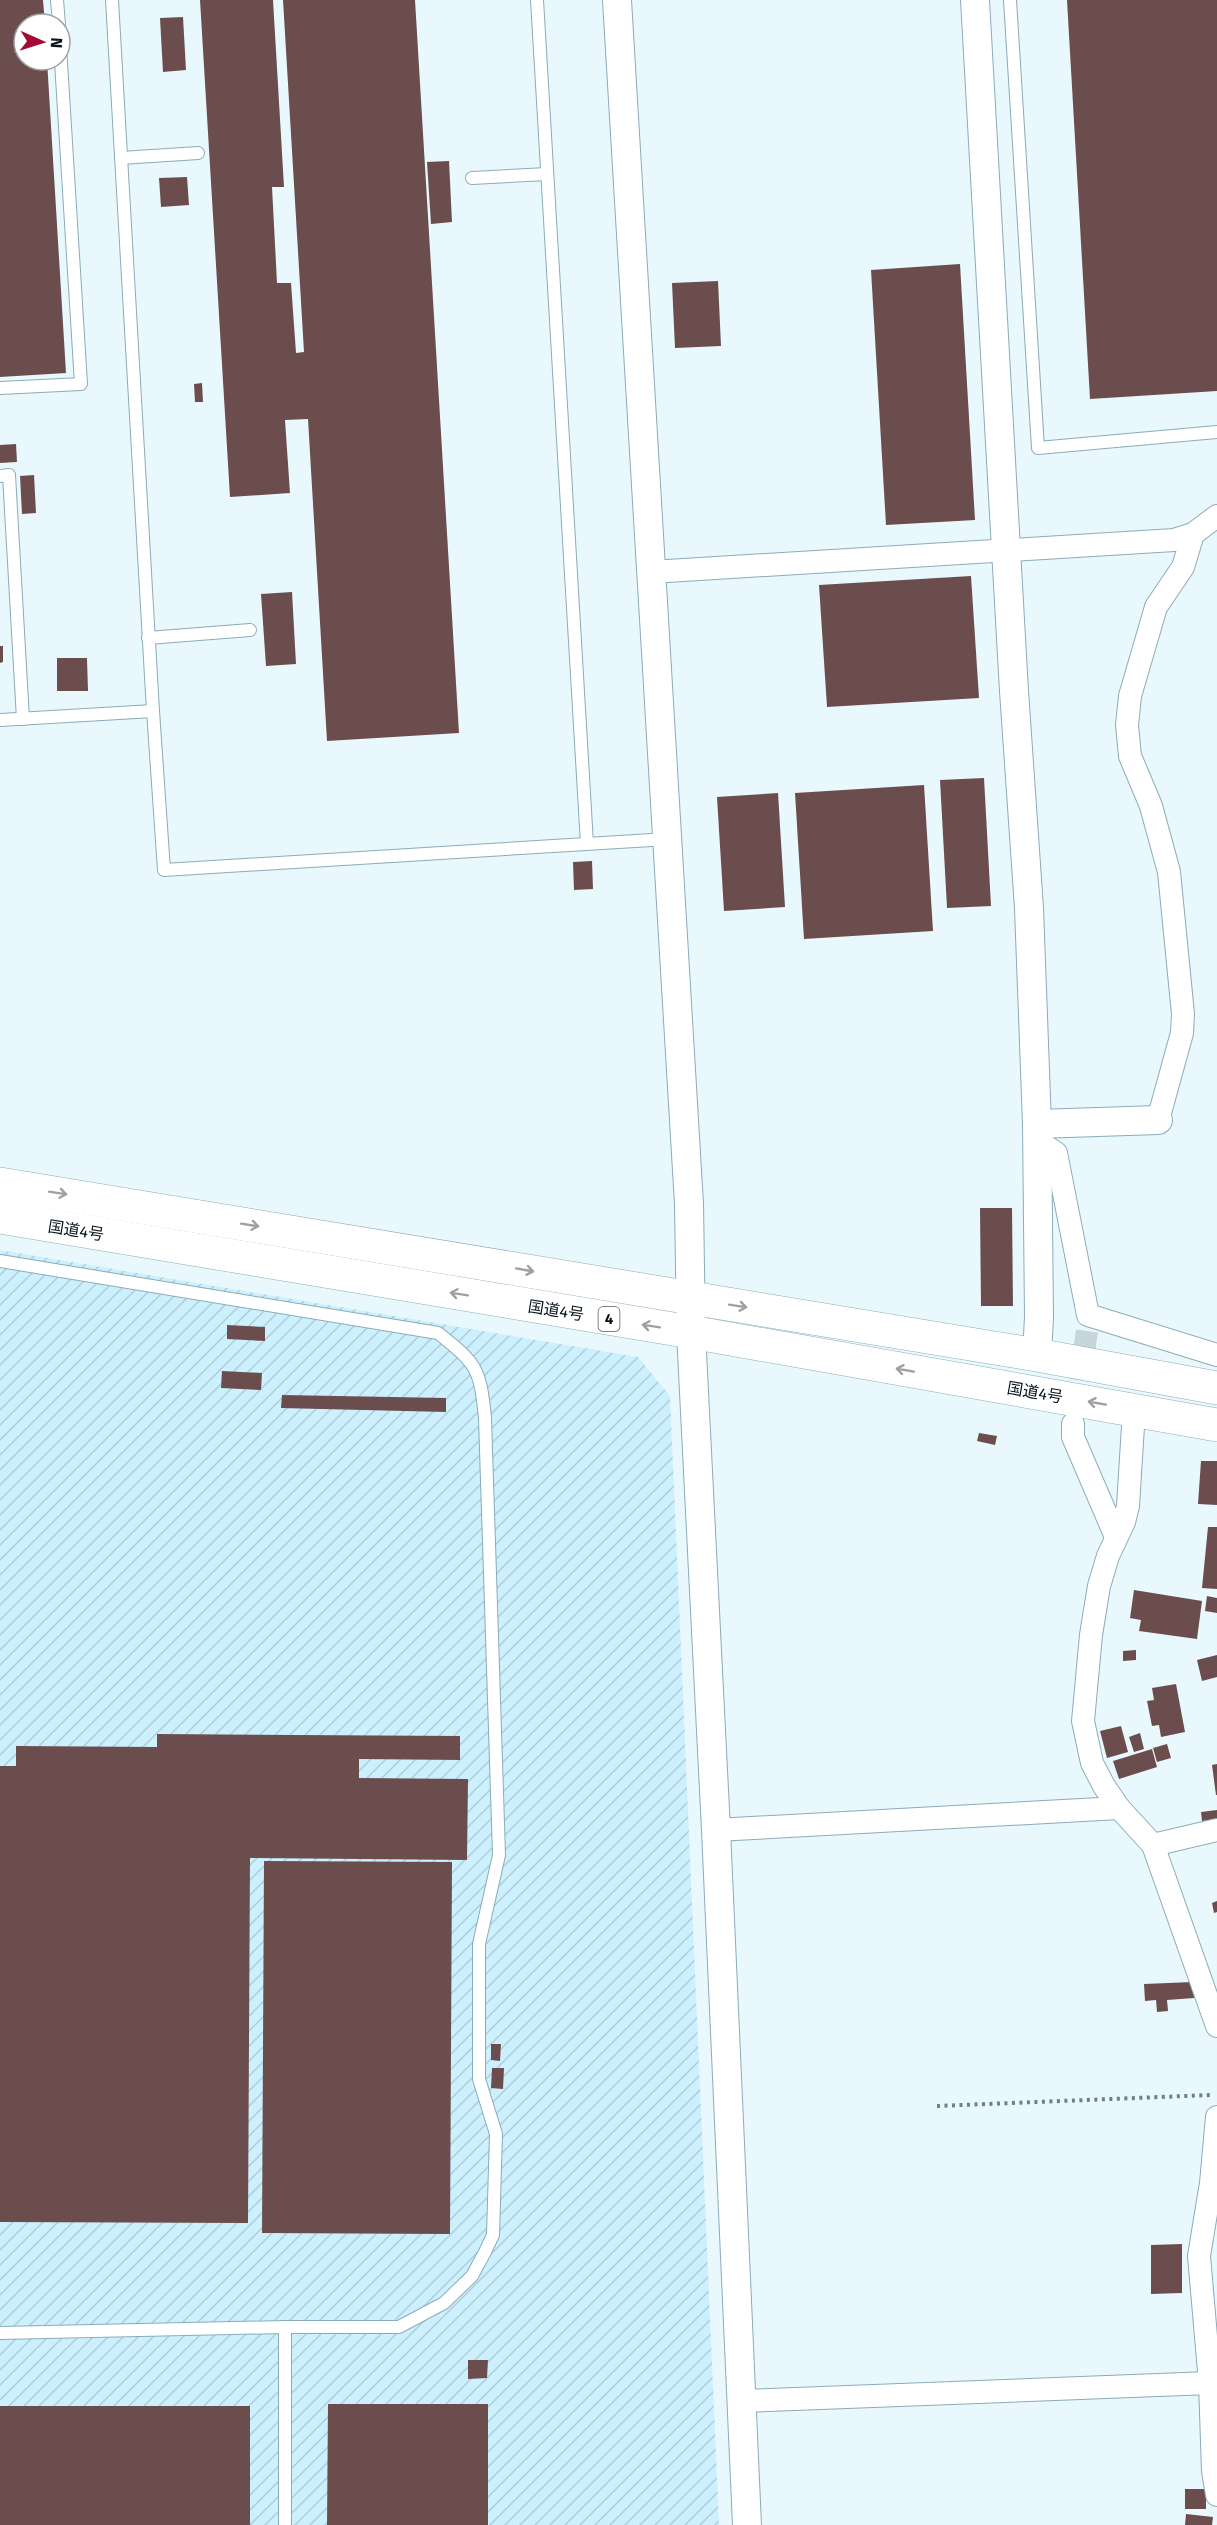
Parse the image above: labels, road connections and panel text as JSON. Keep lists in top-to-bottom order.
{
  "streets": {
    "highway": ["国道4号", "4"]
  },
  "north": "right"
}
